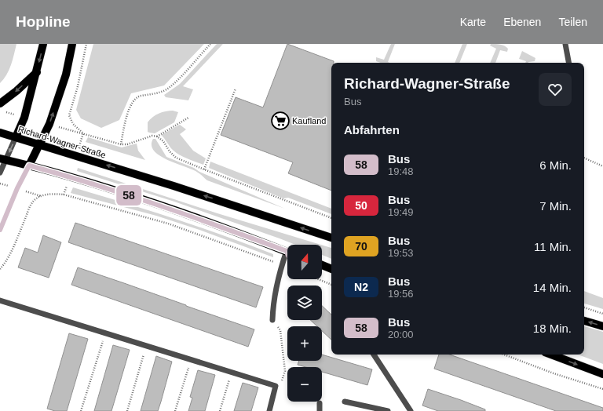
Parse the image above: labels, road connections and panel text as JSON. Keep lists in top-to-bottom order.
{
  "streets": {
    "main road": ["Richard-Wagner-Straße"]
  },
  "places": {
    "supermarket": ["Kaufland"]
  },
  "lines": ["bus line 58"],
  "north": "top",
  "page": {
    "header": "Hopline",
    "nav": ["Karte", "Ebenen", "Teilen"],
    "on_map": "58",
    "heading": [
      ["Richard-Wagner-Straße", "Bus"],
      "Abfahrten"
    ],
    "list": [
      {
        "mark": "58",
        "name": "Bus",
        "note": "19:48",
        "value": "6 Min."
      },
      {
        "mark": "50",
        "name": "Bus",
        "note": "19:49",
        "value": "7 Min."
      },
      {
        "mark": "70",
        "name": "Bus",
        "note": "19:53",
        "value": "11 Min."
      },
      {
        "mark": "N2",
        "name": "Bus",
        "note": "19:56",
        "value": "14 Min."
      },
      {
        "mark": "58",
        "name": "Bus",
        "note": "20:00",
        "value": "18 Min."
      }
    ],
    "map_buttons": ["+", "−"]
  }
}
